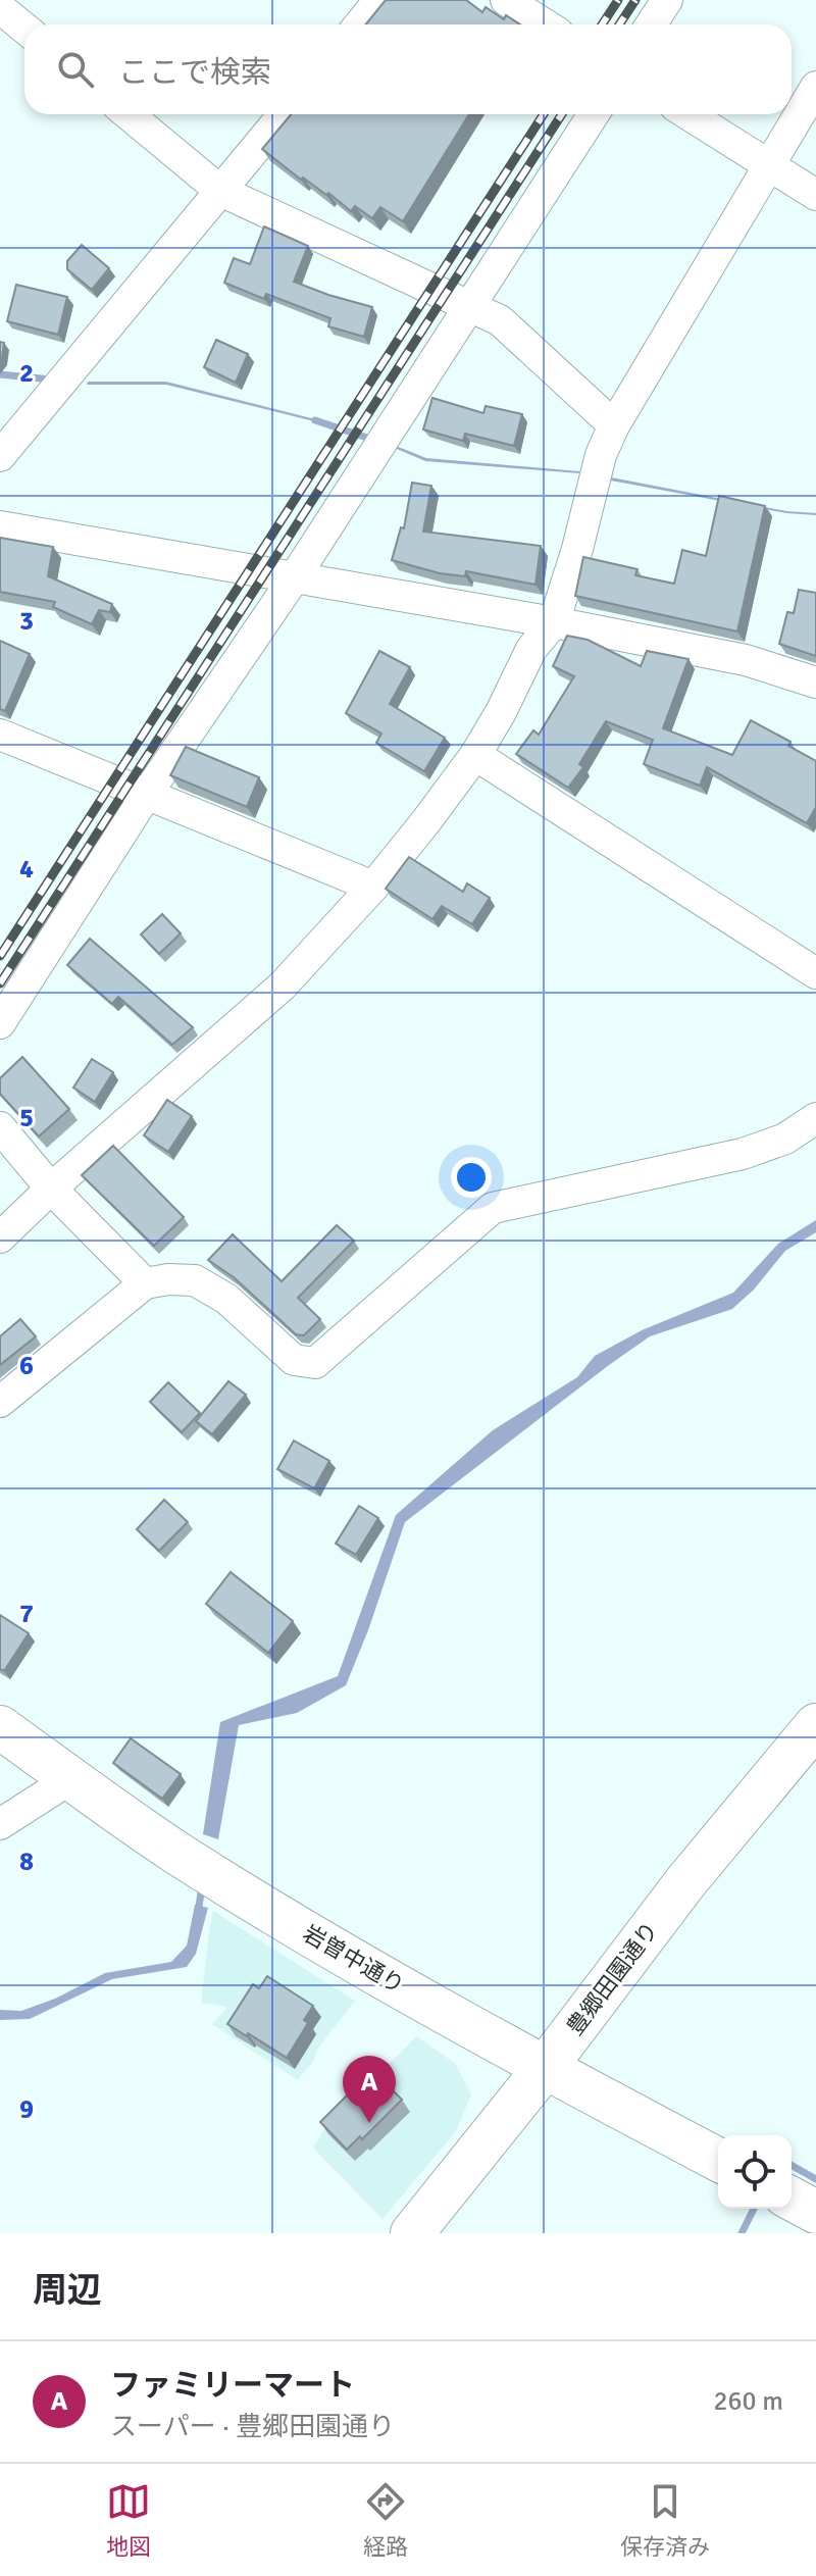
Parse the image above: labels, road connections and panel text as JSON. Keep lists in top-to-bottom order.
{
  "streets": {
    "street": ["岩曽中通り", "豊郷田園通り"]
  },
  "crossings": [
    ["岩曽中通り", "豊郷田園通り"]
  ],
  "page": {
    "search": "ここで検索",
    "pins": "A",
    "heading": "周辺",
    "list": [
      {
        "mark": "A",
        "name": "ファミリーマート",
        "note": "スーパー · 豊郷田園通り",
        "value": "260 m"
      }
    ],
    "nav": ["地図", "経路", "保存済み"]
  },
  "grid": {
    "rows": [
      "2",
      "3",
      "4",
      "5",
      "6",
      "7",
      "8",
      "9"
    ]
  }
}
